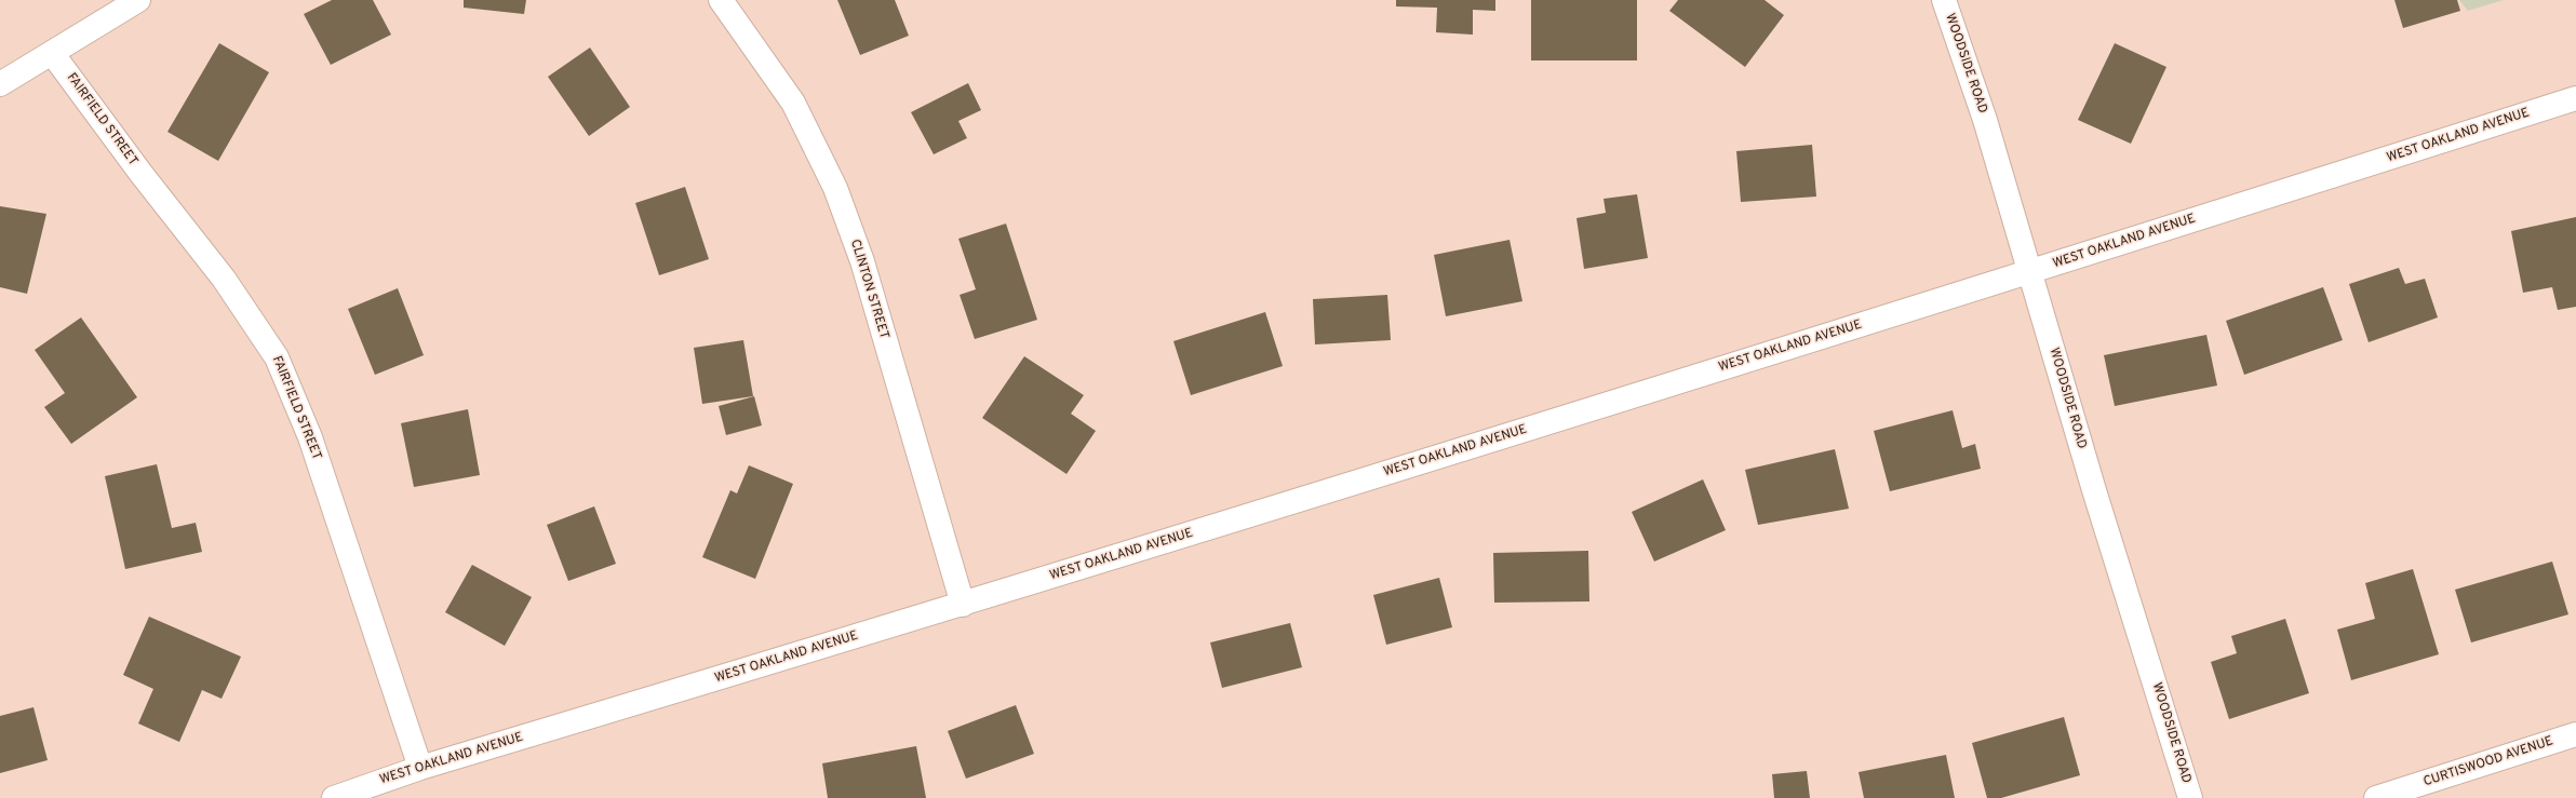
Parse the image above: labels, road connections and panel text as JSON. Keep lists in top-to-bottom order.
{
  "streets": {
    "street": [
      "WOODSIDE ROAD",
      "FAIRFIELD STREET",
      "WEST OAKLAND AVENUE",
      "CLINTON STREET",
      "CURTISWOOD AVENUE"
    ]
  },
  "crossings": [
    ["WOODSIDE ROAD", "WEST OAKLAND AVENUE"],
    ["FAIRFIELD STREET", "WEST OAKLAND AVENUE"],
    ["WEST OAKLAND AVENUE", "CLINTON STREET"]
  ]
}
